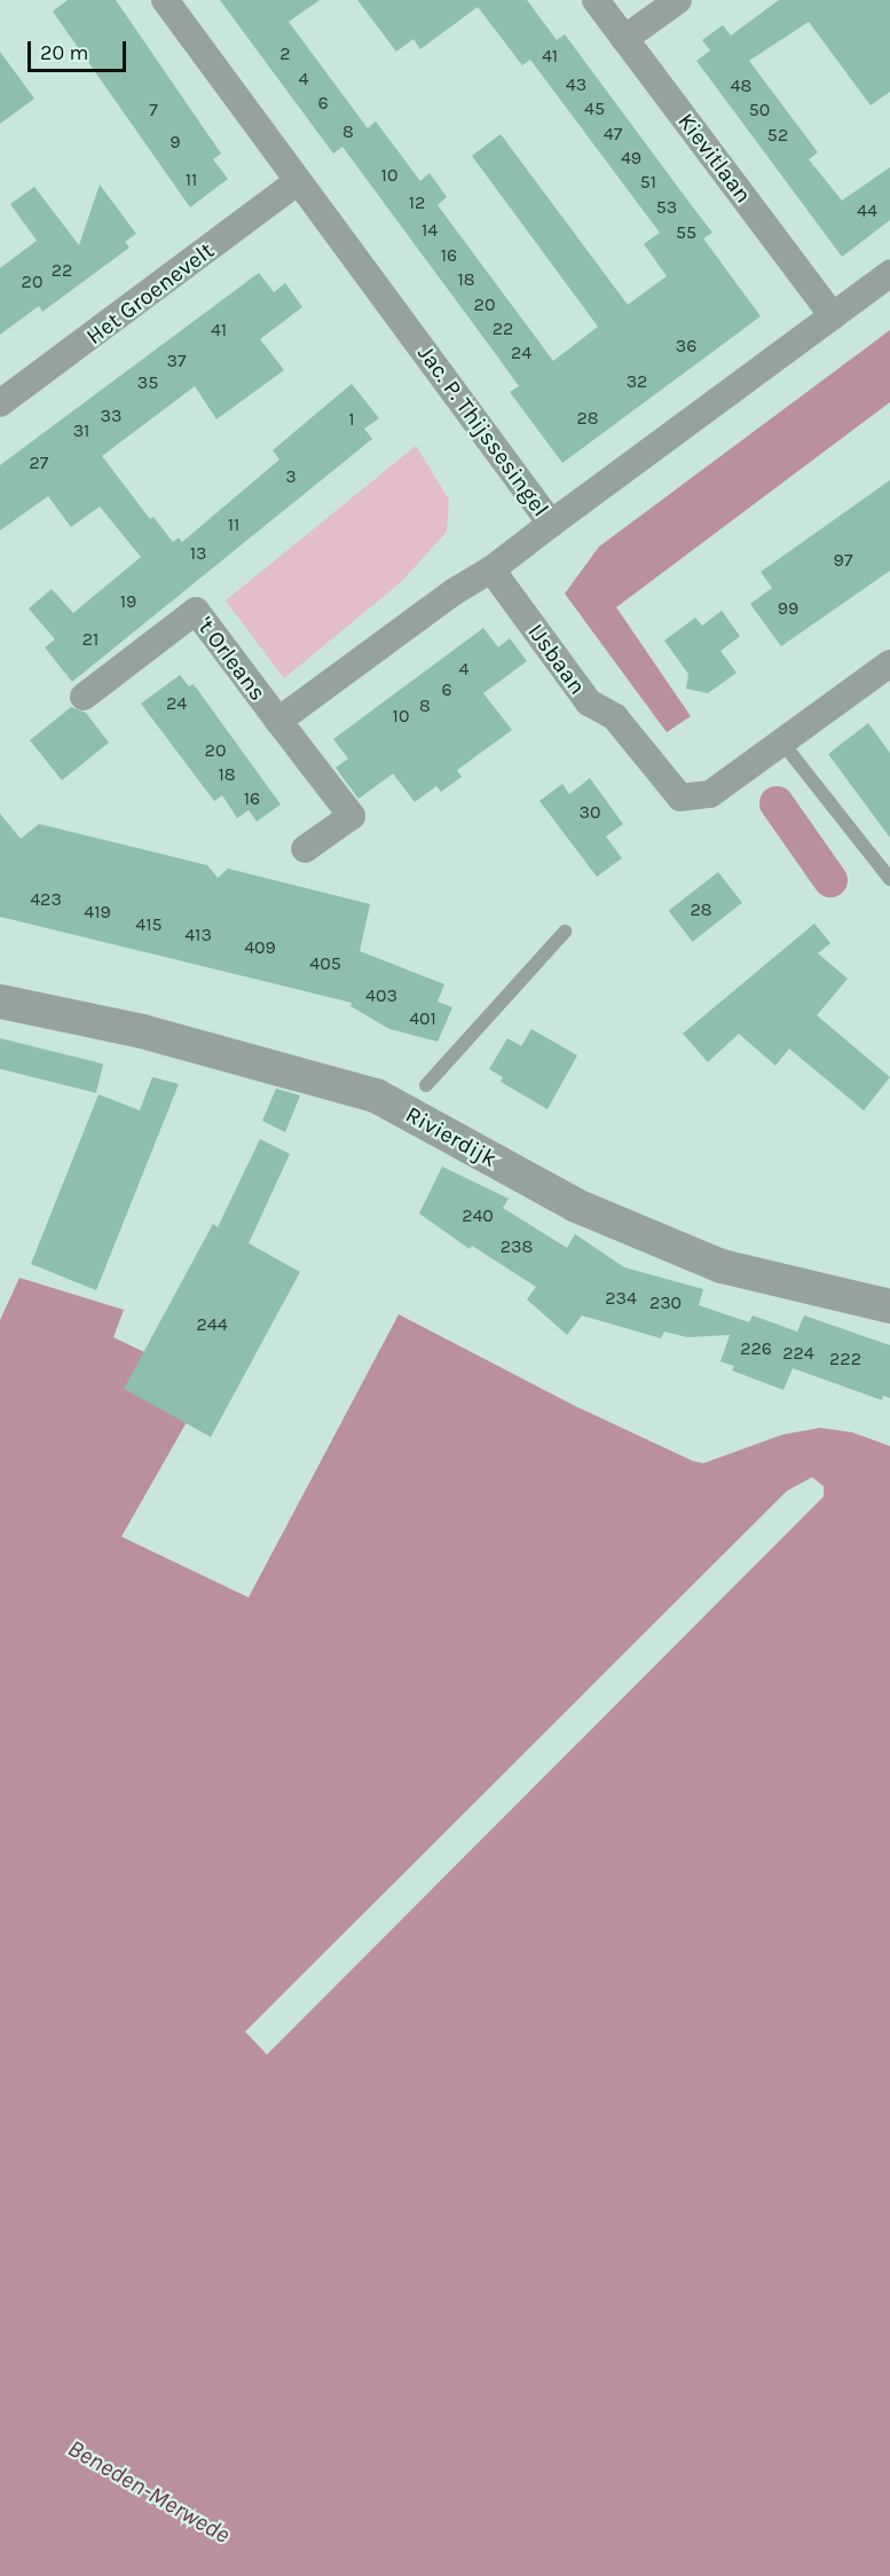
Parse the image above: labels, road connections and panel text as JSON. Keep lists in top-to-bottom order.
{
  "streets": {
    "street": [
      "Kievitlaan",
      "Het Groenevelt",
      "Jac. P. Thijssesingel",
      "'t Orleans",
      "IJsbaan",
      "Rivierdijk"
    ]
  },
  "crossings": [
    ["Kievitlaan", "Jac. P. Thijssesingel"],
    ["Het Groenevelt", "Jac. P. Thijssesingel"],
    ["'t Orleans", "IJsbaan"]
  ],
  "water": ["Beneden-Merwede"],
  "house_numbers": [
    "2",
    "41",
    "4",
    "43",
    "48",
    "6",
    "45",
    "7",
    "50",
    "8",
    "47",
    "52",
    "9",
    "49",
    "10",
    "11",
    "51",
    "12",
    "53",
    "44",
    "14",
    "55",
    "16",
    "22",
    "18",
    "20",
    "20",
    "22",
    "41",
    "36",
    "24",
    "37",
    "32",
    "35",
    "33",
    "28",
    "1",
    "31",
    "27",
    "3",
    "11",
    "13",
    "97",
    "19",
    "99",
    "21",
    "4",
    "6",
    "24",
    "8",
    "10",
    "20",
    "18",
    "16",
    "30",
    "423",
    "28",
    "419",
    "415",
    "413",
    "409",
    "405",
    "403",
    "401",
    "240",
    "238",
    "234",
    "230",
    "244",
    "226",
    "224",
    "222"
  ],
  "scale_bar": "20 m"
}
